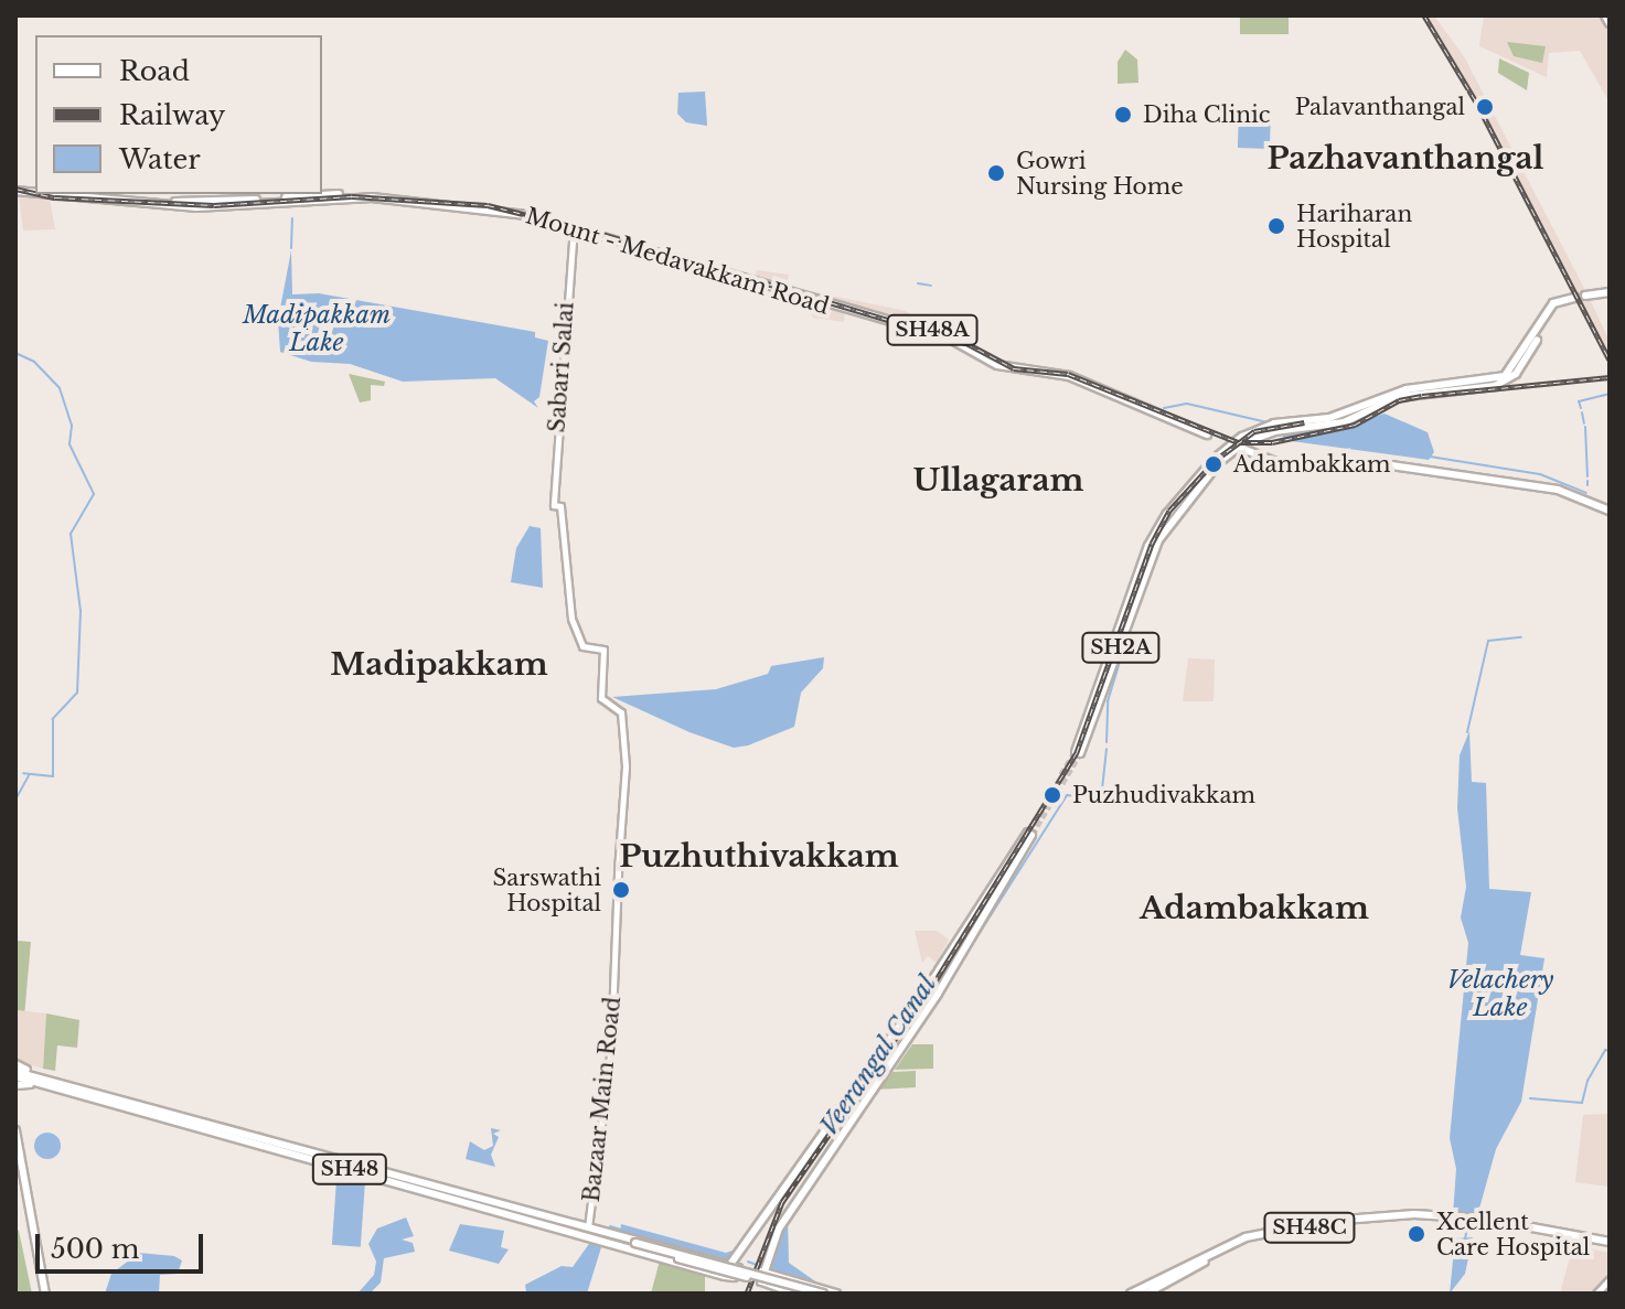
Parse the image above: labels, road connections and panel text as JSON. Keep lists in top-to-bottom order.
{
  "streets": {
    "main road": [
      "Mount - Medavakkam Road",
      "SH48A",
      "Sabari Salai",
      "SH2A",
      "Bazaar Main Road",
      "SH48",
      "SH48C"
    ]
  },
  "crossings": [
    ["Mount - Medavakkam Road", "Sabari Salai"],
    ["Sabari Salai", "Bazaar Main Road"],
    ["Bazaar Main Road", "SH48"]
  ],
  "districts": [
    "Pazhavanthangal",
    "Ullagaram",
    "Madipakkam",
    "Puzhuthivakkam",
    "Adambakkam"
  ],
  "water": ["Madipakkam Lake", "Velachery Lake", "Veerangal Canal"],
  "places": [
    "Palavanthangal",
    "Diha Clinic",
    "Gowri Nursing Home",
    "Hariharan Hospital",
    "Adambakkam",
    "Puzhudivakkam",
    "Sarswathi Hospital",
    "Xcellent Care Hospital"
  ],
  "legend": ["Road", "Railway", "Water"],
  "scale_bar": "500 m"
}
